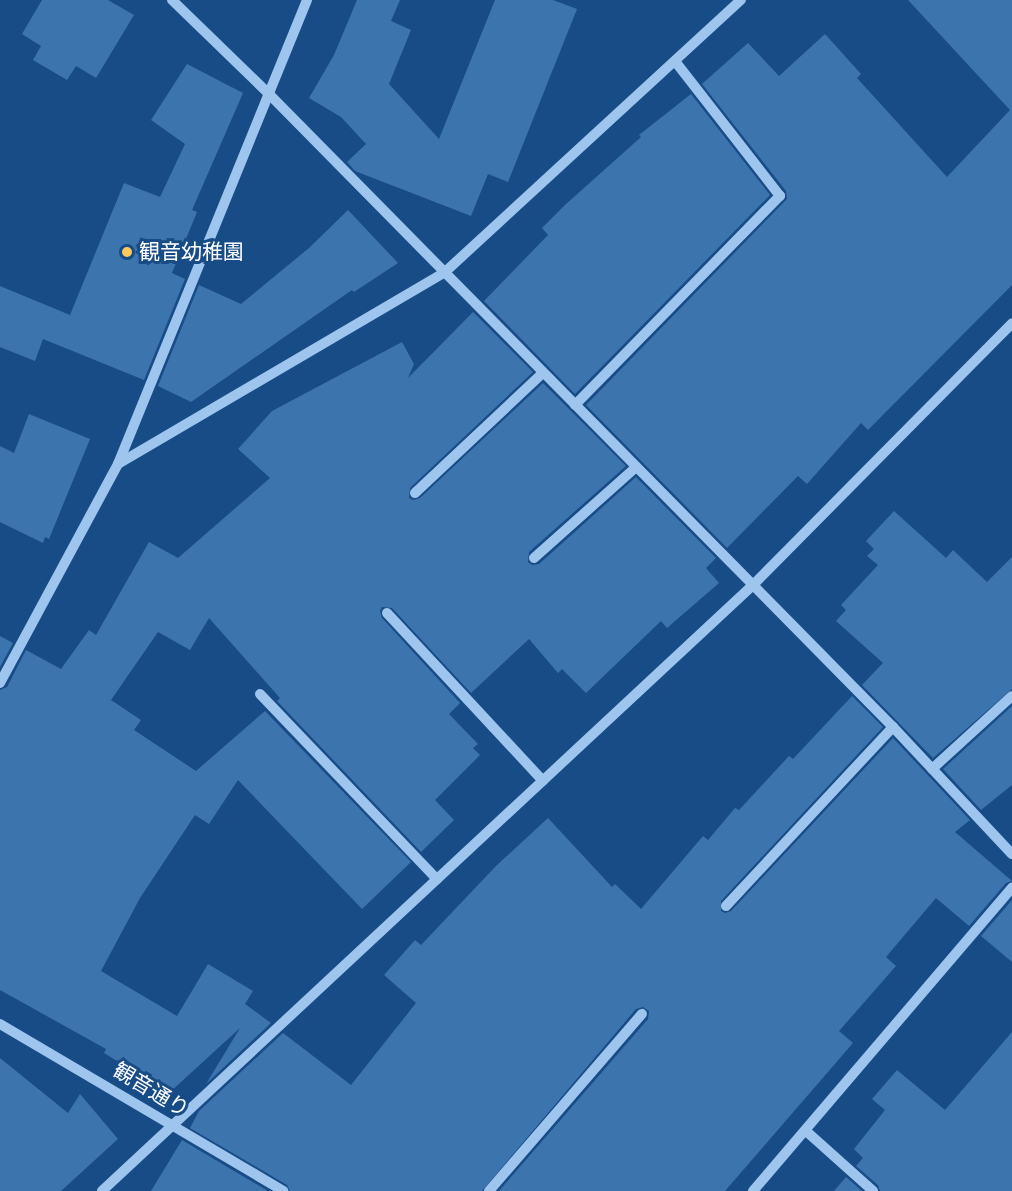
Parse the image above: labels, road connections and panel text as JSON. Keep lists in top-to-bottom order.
{
  "streets": {
    "street": ["観音通り"]
  },
  "places": ["観音幼稚園"]
}
